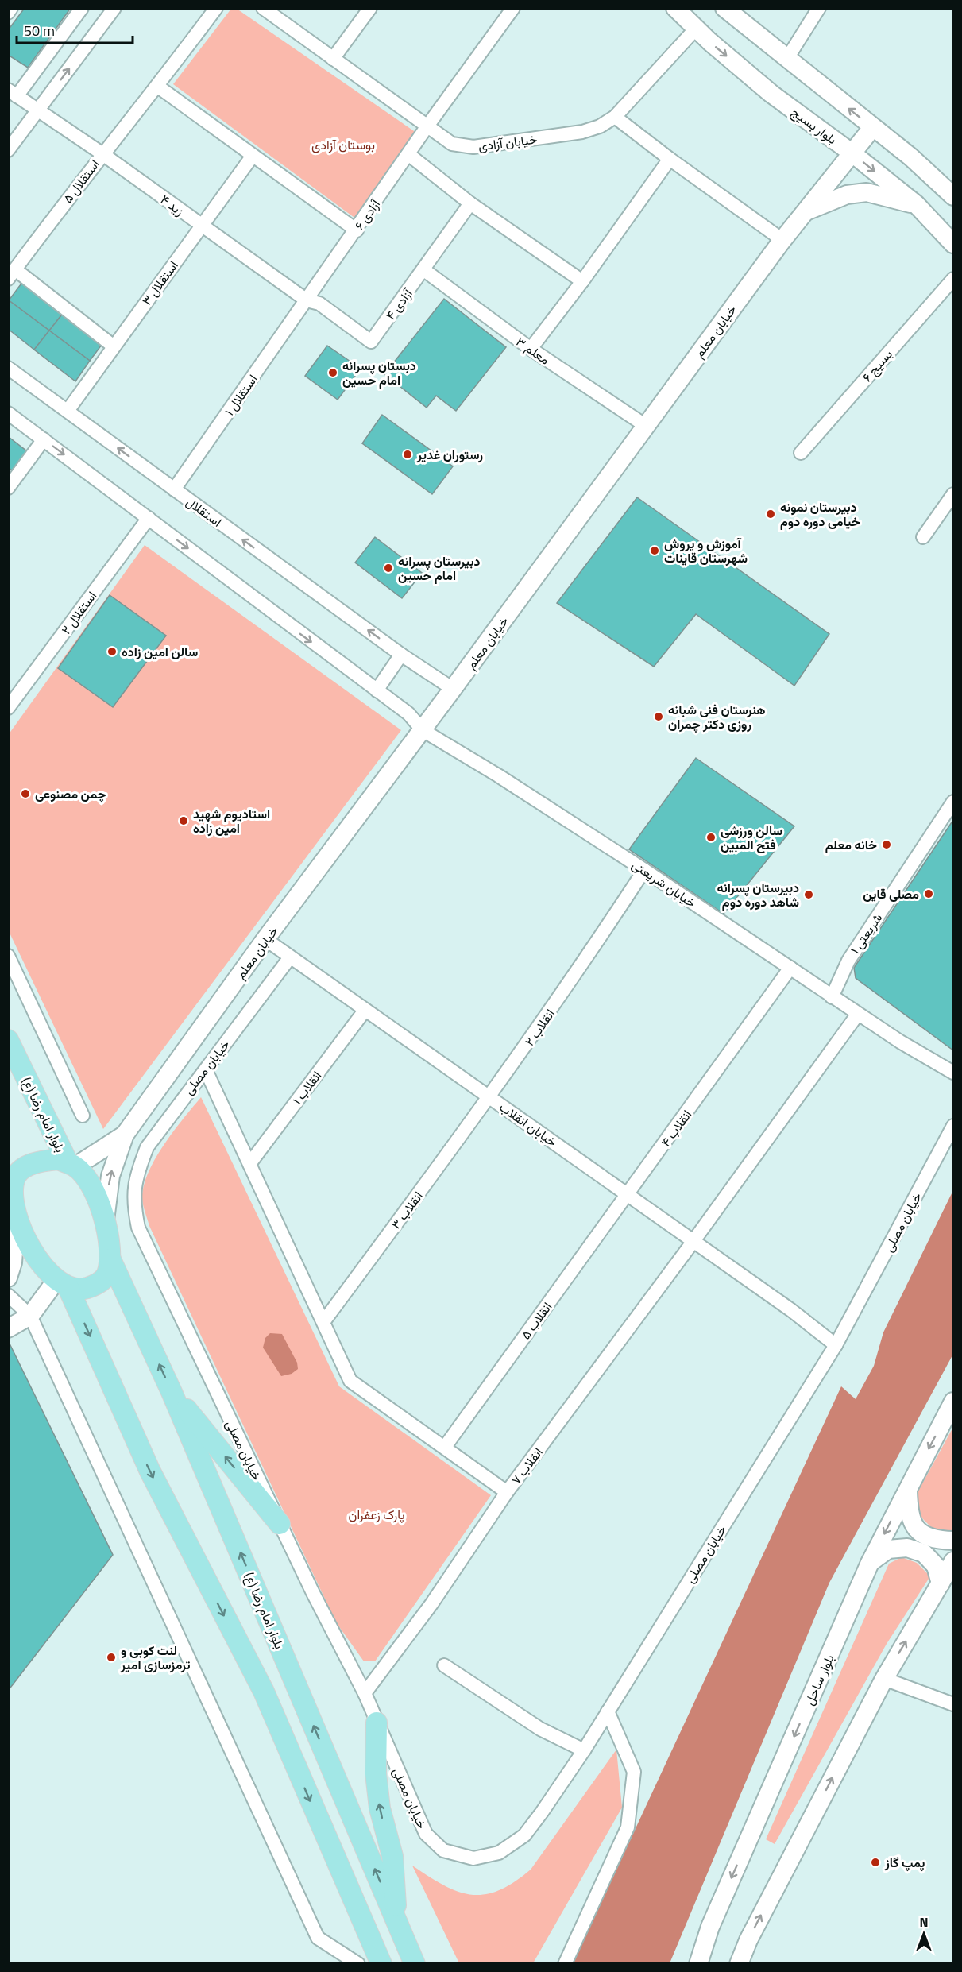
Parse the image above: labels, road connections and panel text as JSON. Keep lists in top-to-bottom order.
{
  "streets": {
    "main road": [
      "بلوار بسیج",
      "خیابان معلم",
      "بلوار امام رضا (ع)",
      "بلوار ساحل"
    ],
    "street": [
      "خیابان آزادی",
      "استقلال ۵",
      "زید ۴",
      "آزادی ۶",
      "استقلال ۳",
      "آزادی ۴",
      "معلم ۳",
      "بسیج ۶",
      "استقلال ۱",
      "استقلال",
      "استقلال ۲",
      "خیابان شریعتی",
      "شریعتی ۱",
      "انقلاب ۲",
      "خیابان مصلی",
      "انقلاب ۱",
      "خیابان انقلاب",
      "انقلاب ۴",
      "انقلاب ۳",
      "انقلاب ۵",
      "انقلاب ۷"
    ]
  },
  "crossings": [
    ["بلوار بسیج", "خیابان آزادی"],
    ["بلوار بسیج", "خیابان معلم"],
    ["خیابان آزادی", "آزادی ۶"],
    ["استقلال ۵", "زید ۴"],
    ["زید ۴", "آزادی ۶"],
    ["زید ۴", "استقلال ۳"],
    ["زید ۴", "آزادی ۴"],
    ["زید ۴", "استقلال ۱"],
    ["آزادی ۶", "آزادی ۴"],
    ["آزادی ۶", "استقلال ۱"],
    ["استقلال ۳", "استقلال"],
    ["آزادی ۴", "معلم ۳"],
    ["آزادی ۴", "استقلال ۱"],
    ["خیابان معلم", "معلم ۳"],
    ["خیابان معلم", "استقلال"],
    ["خیابان معلم", "خیابان شریعتی"],
    ["خیابان معلم", "خیابان انقلاب"],
    ["استقلال ۱", "استقلال"],
    ["خیابان شریعتی", "شریعتی ۱"],
    ["خیابان شریعتی", "انقلاب ۲"],
    ["خیابان شریعتی", "انقلاب ۴"],
    ["خیابان شریعتی", "انقلاب ۷"],
    ["انقلاب ۲", "خیابان انقلاب"],
    ["انقلاب ۲", "انقلاب ۳"],
    ["خیابان مصلی", "خیابان انقلاب"],
    ["خیابان مصلی", "انقلاب ۷"],
    ["انقلاب ۱", "خیابان انقلاب"],
    ["خیابان انقلاب", "انقلاب ۴"],
    ["خیابان انقلاب", "انقلاب ۳"],
    ["خیابان انقلاب", "انقلاب ۵"],
    ["خیابان انقلاب", "انقلاب ۷"],
    ["انقلاب ۴", "انقلاب ۵"]
  ],
  "parks": ["بوستان آزادی", "پارک زعفران"],
  "places": [
    "دبستان پسرانه امام حسین",
    "رستوران غدیر",
    "دبیرستان نمونه خیامی دوره دوم",
    "آموزش و پروش شهرستان قاینات",
    "دبیرستان پسرانه امام حسین",
    "سالن امین زاده",
    "هنرستان فنی شبانه روزی دکتر چمران",
    "چمن مصنوعی",
    "استادیوم شهید امین زاده",
    "سالن ورزشی فتح المبین",
    "خانه معلم",
    "مصلی قاین",
    "دبیرستان پسرانه شاهد دوره دوم",
    "لنت کوبی و ترمزسازی امیر",
    "پمپ گاز"
  ],
  "scale_bar": "50 m",
  "north": "top"
}
